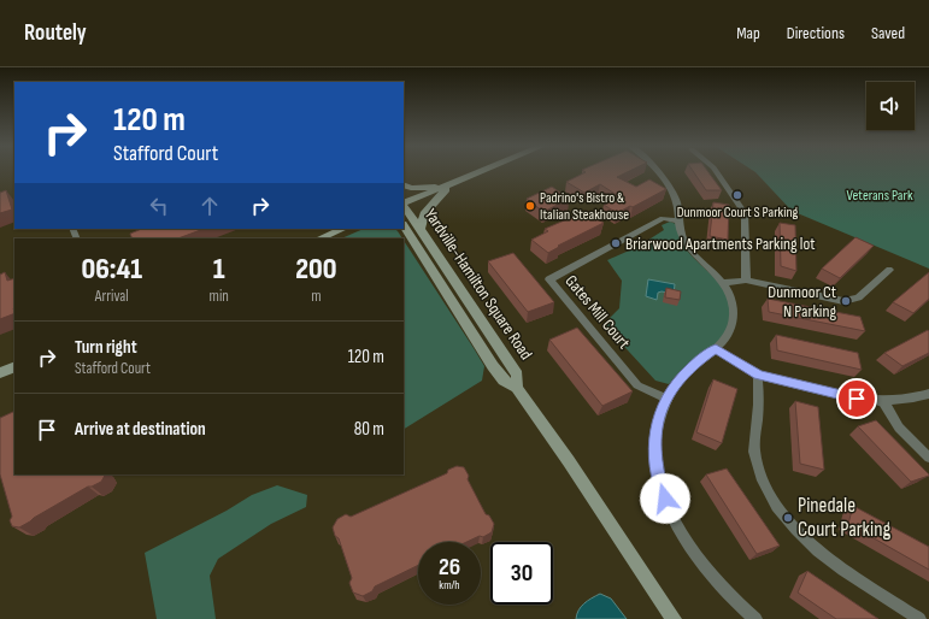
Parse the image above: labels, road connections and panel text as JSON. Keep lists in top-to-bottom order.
{
  "streets": {
    "street": ["Yardville-Hamilton Square Road", "Gates Mill Court"]
  },
  "parks": ["Veterans Park"],
  "places": [
    "Dunmoor Court S Parking",
    "Padrino's Bistro & Italian Steakhouse",
    "Briarwood Apartments Parking lot",
    "Dunmoor Ct N Parking",
    "Pinedale Court Parking"
  ],
  "page": {
    "header": "Routely",
    "nav": ["Map", "Directions", "Saved"],
    "turn": ["120 m", "Stafford Court"],
    "eta": [
      "06:41",
      "Arrival",
      "1",
      "min",
      "200",
      "m"
    ],
    "list": [
      {
        "name": "Turn right",
        "note": "Stafford Court",
        "value": "120 m"
      },
      {
        "name": "Arrive at destination",
        "value": "80 m"
      }
    ],
    "speed": "26 km/h",
    "limit": "30"
  }
}
